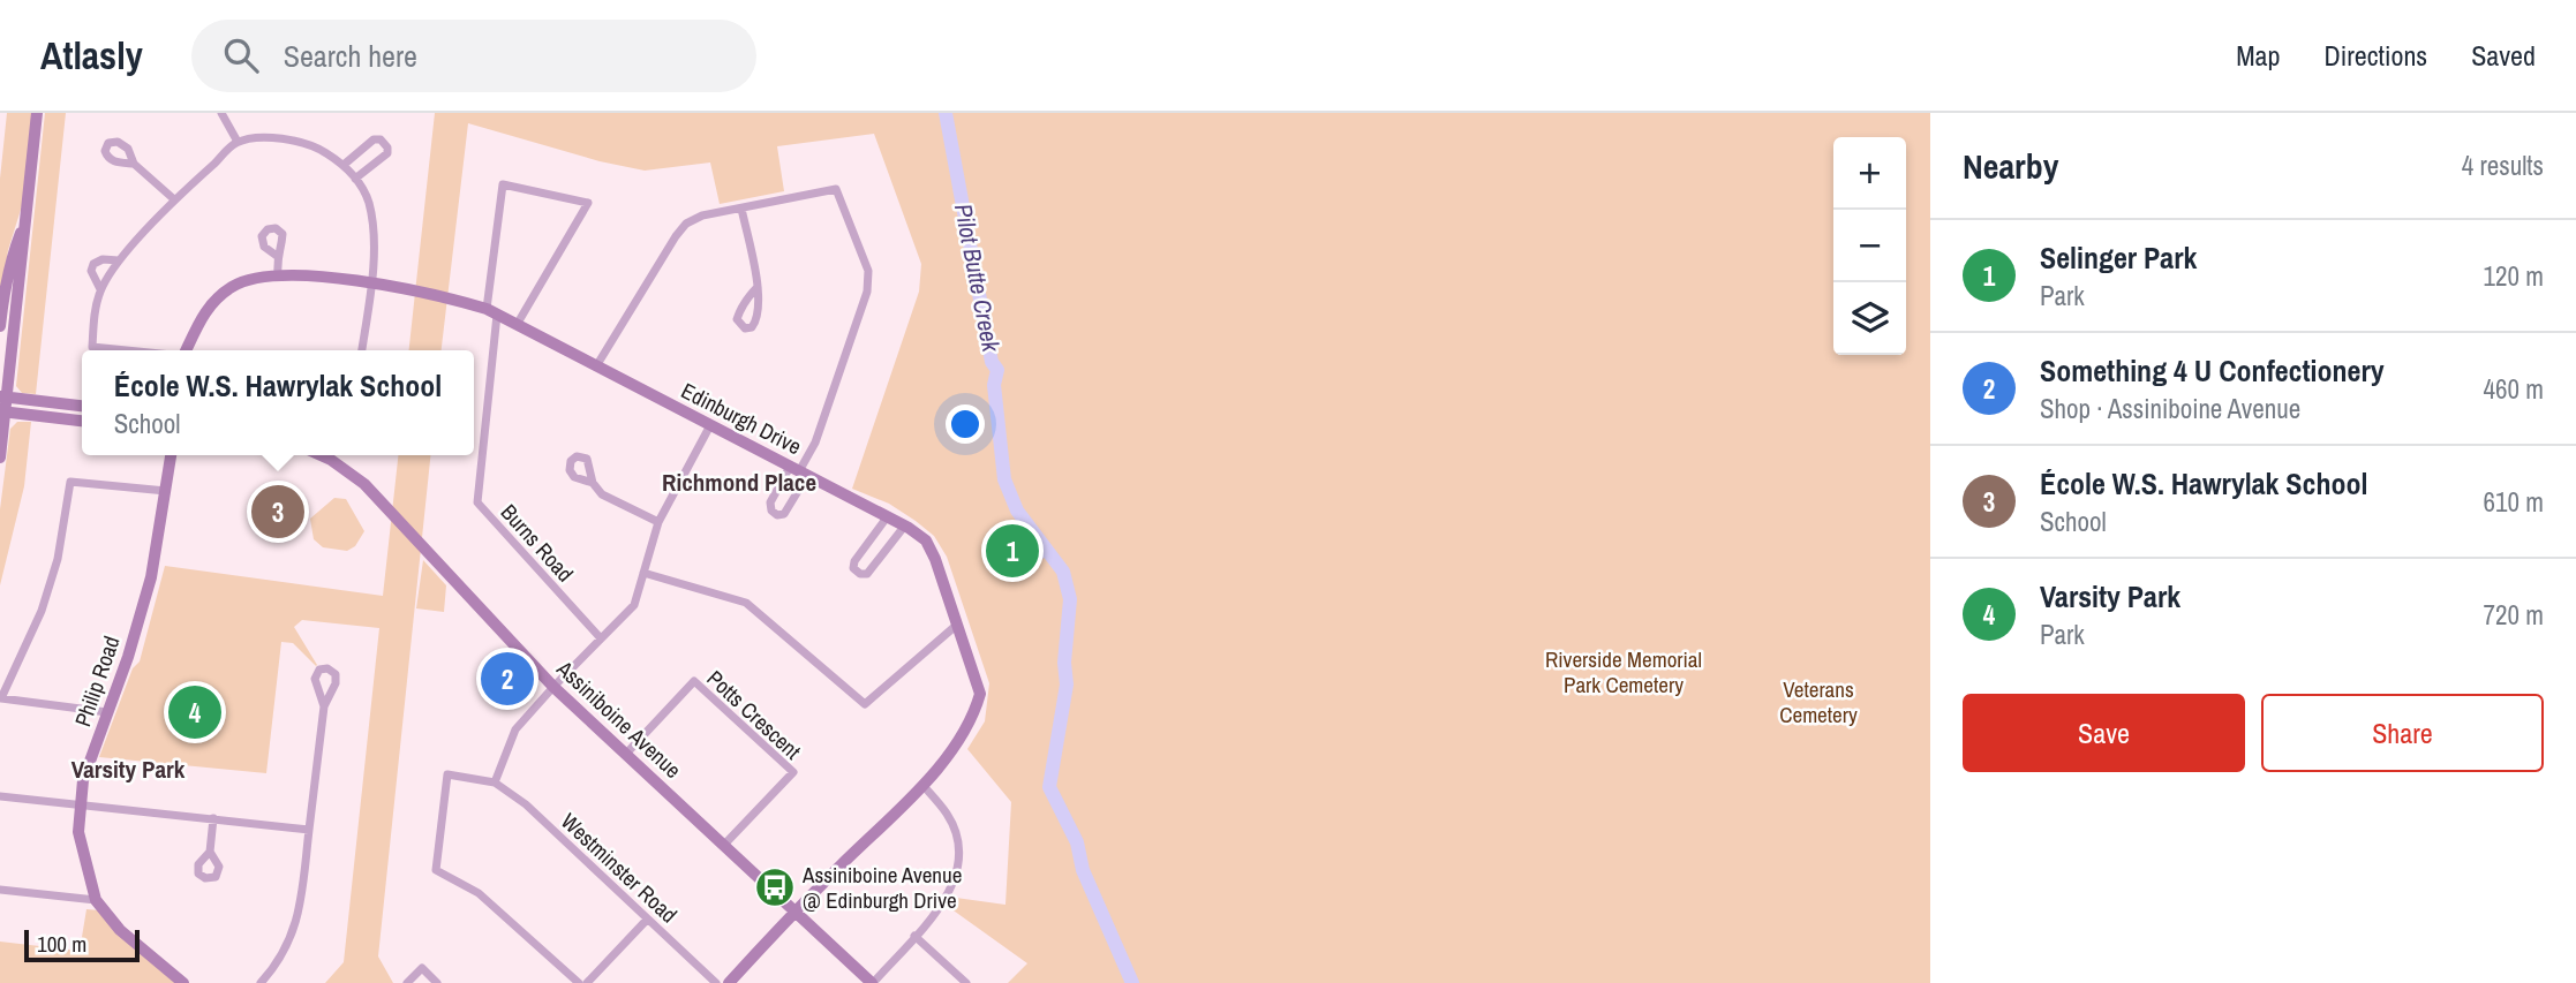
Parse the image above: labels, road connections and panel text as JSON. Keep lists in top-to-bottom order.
{
  "streets": {
    "street": [
      "Edinburgh Drive",
      "Burns Road",
      "Philip Road",
      "Potts Crescent",
      "Assiniboine Avenue",
      "Westminster Road"
    ]
  },
  "crossings": [
    ["Edinburgh Drive", "Burns Road"],
    ["Edinburgh Drive", "Assiniboine Avenue"],
    ["Potts Crescent", "Assiniboine Avenue"]
  ],
  "districts": ["Richmond Place", "Varsity Park"],
  "water": ["Pilot Butte Creek"],
  "parks": ["Riverside Memorial Park Cemetery", "Veterans Cemetery"],
  "places": {
    "bus stop": ["Assiniboine Avenue @ Edinburgh Drive"]
  },
  "scale_bar": "100 m",
  "page": {
    "header": "Atlasly",
    "search": "Search here",
    "nav": ["Map", "Directions", "Saved"],
    "heading": ["Nearby", "4 results"],
    "map_buttons": ["+", "−"],
    "list": [
      {
        "mark": "1",
        "name": "Selinger Park",
        "note": "Park",
        "value": "120 m"
      },
      {
        "mark": "2",
        "name": "Something 4 U Confectionery",
        "note": "Shop · Assiniboine Avenue",
        "value": "460 m"
      },
      {
        "mark": "3",
        "name": "École W.S. Hawrylak School",
        "note": "School",
        "value": "610 m"
      },
      {
        "mark": "4",
        "name": "Varsity Park",
        "note": "Park",
        "value": "720 m"
      }
    ],
    "popup": ["École W.S. Hawrylak School", "School"],
    "pins": [
      "3",
      "1",
      "2",
      "4"
    ],
    "buttons": ["Save", "Share"],
    "scale": "100 m"
  }
}
